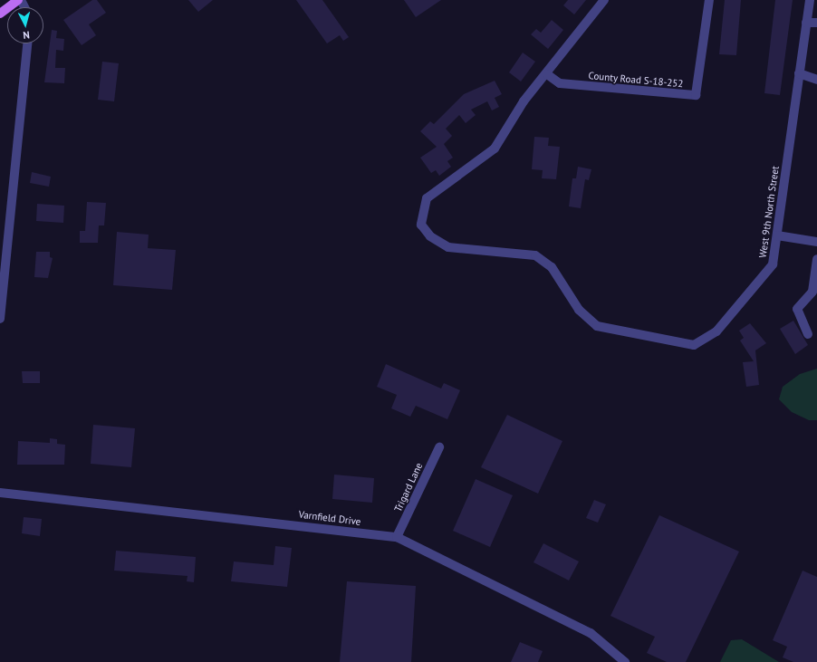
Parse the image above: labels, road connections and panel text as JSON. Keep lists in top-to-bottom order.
{
  "streets": {
    "street": [
      "County Road S-18-252",
      "West 9th North Street",
      "Trigard Lane",
      "Varnfield Drive"
    ]
  },
  "crossings": [
    ["County Road S-18-252", "West 9th North Street"],
    ["Trigard Lane", "Varnfield Drive"]
  ],
  "north": "bottom"
}
